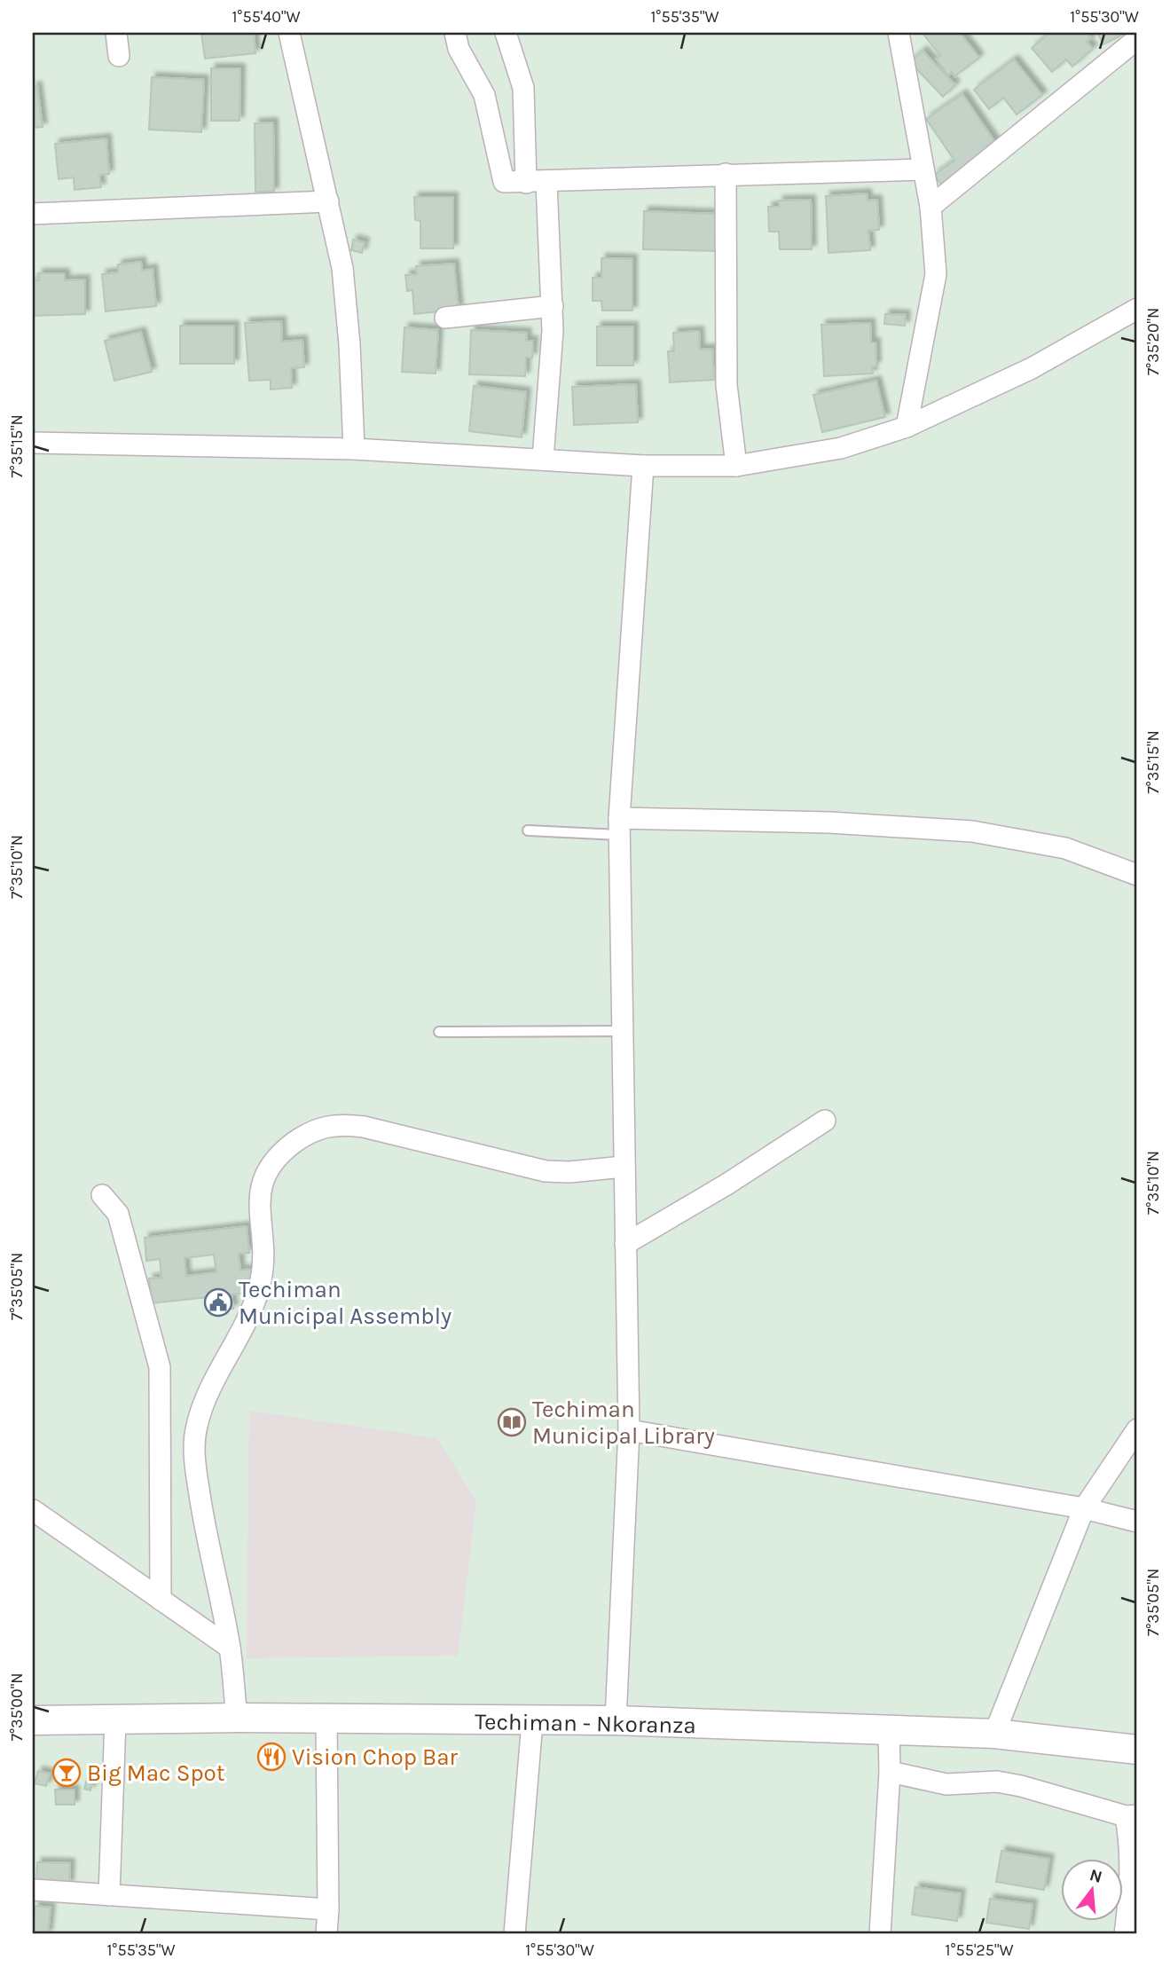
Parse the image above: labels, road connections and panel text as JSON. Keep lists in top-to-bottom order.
{
  "streets": {
    "main road": ["Techiman - Nkoranza"]
  },
  "places": {
    "public building": ["Techiman Municipal Assembly"],
    "library": ["Techiman Municipal Library"],
    "restaurant": ["Vision Chop Bar"],
    "bar": ["Big Mac Spot"]
  },
  "north": "top",
  "coordinates": [
    "1°55'40\"W",
    "1°55'35\"W",
    "1°55'30\"W",
    "7°35'20\"N",
    "7°35'15\"N",
    "7°35'10\"N",
    "7°35'05\"N",
    "7°35'00\"N",
    "1°55'25\"W"
  ]
}
